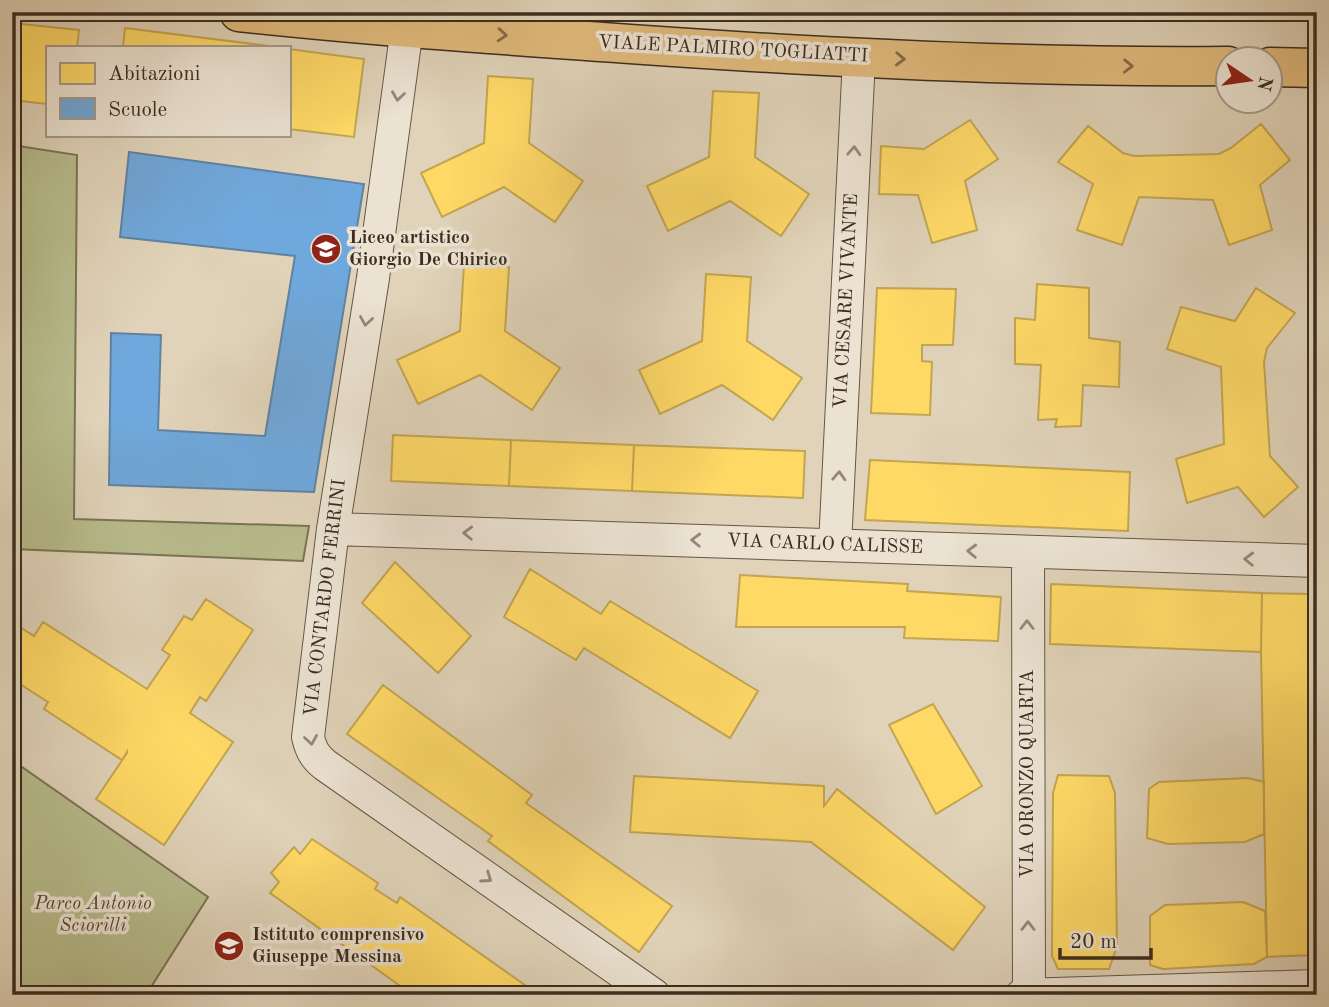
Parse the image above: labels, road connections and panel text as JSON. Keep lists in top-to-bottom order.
{
  "streets": {
    "main road": ["VIALE PALMIRO TOGLIATTI"],
    "street": [
      "VIA CESARE VIVANTE",
      "VIA CARLO CALISSE",
      "VIA CONTARDO FERRINI",
      "VIA ORONZO QUARTA"
    ]
  },
  "crossings": [
    ["VIALE PALMIRO TOGLIATTI", "VIA CESARE VIVANTE"],
    ["VIALE PALMIRO TOGLIATTI", "VIA CONTARDO FERRINI"],
    ["VIA CESARE VIVANTE", "VIA CARLO CALISSE"],
    ["VIA CARLO CALISSE", "VIA CONTARDO FERRINI"],
    ["VIA CARLO CALISSE", "VIA ORONZO QUARTA"]
  ],
  "one_way": [
    "VIALE PALMIRO TOGLIATTI",
    "VIA CESARE VIVANTE",
    "VIA CARLO CALISSE",
    "VIA CONTARDO FERRINI",
    "VIA ORONZO QUARTA"
  ],
  "parks": ["Parco Antonio Sciorilli"],
  "places": {
    "school or university": ["Liceo artistico Giorgio De Chirico", "Istituto comprensivo Giuseppe Messina"]
  },
  "legend": ["Abitazioni", "Scuole"],
  "scale_bar": "20 m",
  "north": "right"
}
